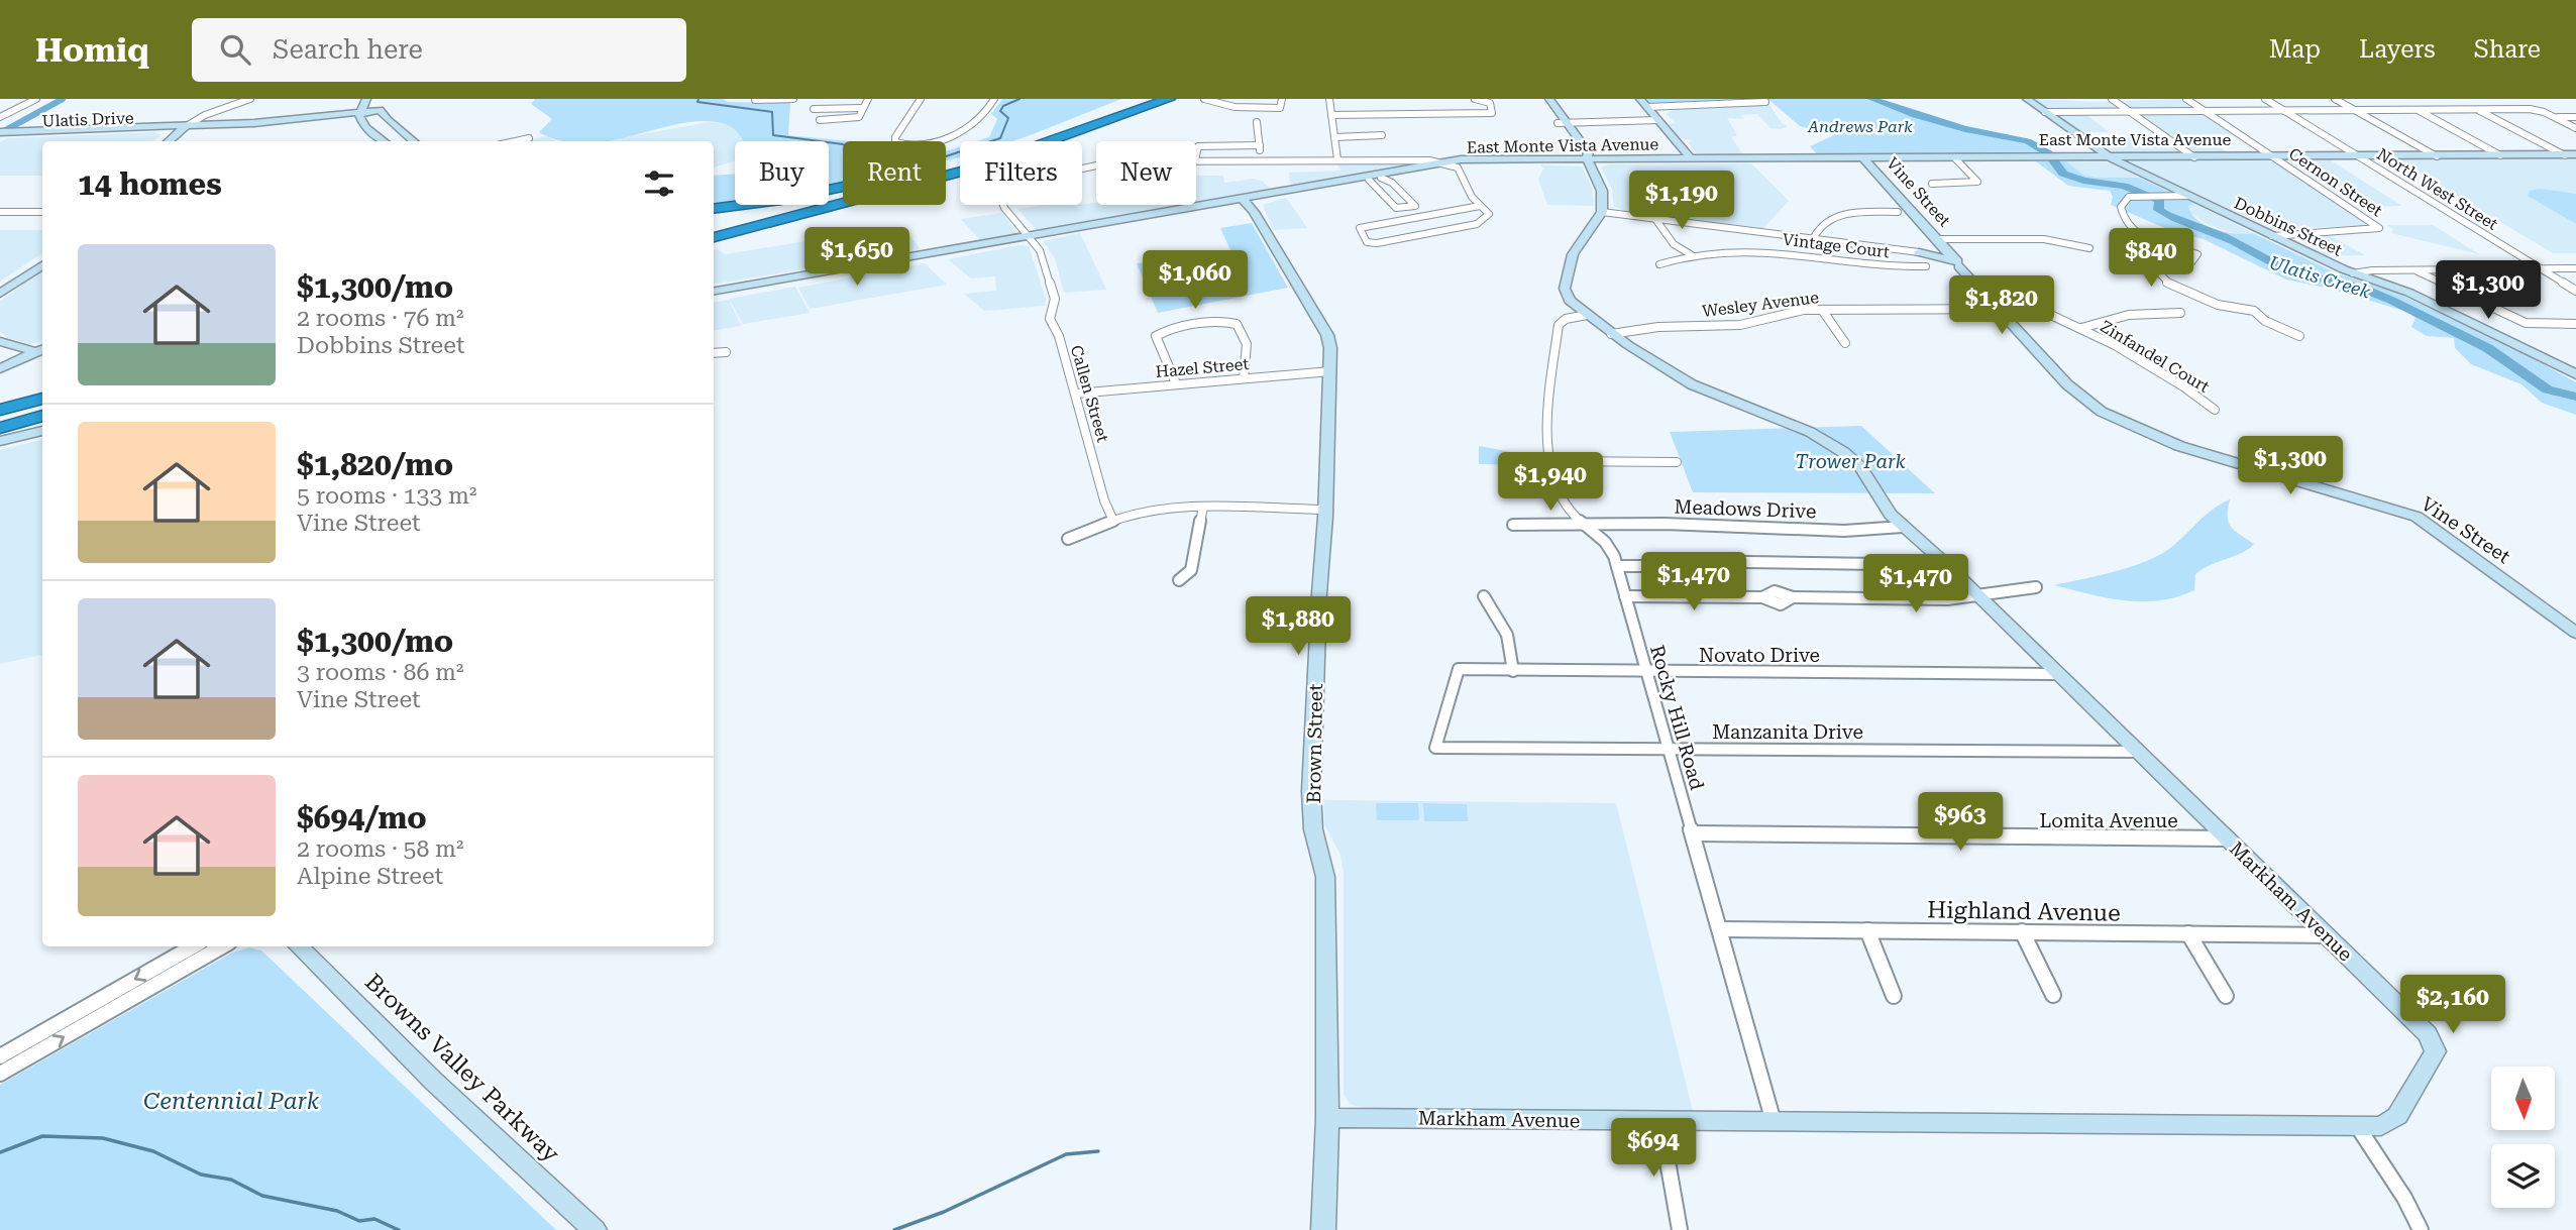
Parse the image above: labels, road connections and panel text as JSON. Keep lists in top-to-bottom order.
{
  "streets": {
    "street": [
      "Ulatis Drive",
      "East Monte Vista Avenue",
      "Cernon Street",
      "North West Street",
      "Vine Street",
      "Dobbins Street",
      "Vintage Court",
      "Wesley Avenue",
      "Zinfandel Court",
      "Hazel Street",
      "Callen Street",
      "Meadows Drive",
      "Novato Drive",
      "Rocky Hill Road",
      "Manzanita Drive",
      "Brown Street",
      "Lomita Avenue",
      "Markham Avenue",
      "Highland Avenue",
      "Browns Valley Parkway"
    ]
  },
  "crossings": [
    ["East Monte Vista Avenue", "Cernon Street"],
    ["East Monte Vista Avenue", "North West Street"],
    ["East Monte Vista Avenue", "Vine Street"],
    ["East Monte Vista Avenue", "Dobbins Street"],
    ["East Monte Vista Avenue", "Callen Street"],
    ["East Monte Vista Avenue", "Brown Street"],
    ["Cernon Street", "Dobbins Street"],
    ["Vine Street", "Wesley Avenue"],
    ["Vine Street", "Zinfandel Court"],
    ["Wesley Avenue", "Zinfandel Court"],
    ["Wesley Avenue", "Markham Avenue"],
    ["Hazel Street", "Callen Street"],
    ["Hazel Street", "Brown Street"],
    ["Meadows Drive", "Rocky Hill Road"],
    ["Meadows Drive", "Markham Avenue"],
    ["Novato Drive", "Rocky Hill Road"],
    ["Novato Drive", "Manzanita Drive"],
    ["Novato Drive", "Markham Avenue"],
    ["Rocky Hill Road", "Manzanita Drive"],
    ["Rocky Hill Road", "Lomita Avenue"],
    ["Rocky Hill Road", "Markham Avenue"],
    ["Rocky Hill Road", "Highland Avenue"],
    ["Manzanita Drive", "Markham Avenue"],
    ["Brown Street", "Markham Avenue"],
    ["Lomita Avenue", "Markham Avenue"],
    ["Markham Avenue", "Highland Avenue"]
  ],
  "water": ["Ulatis Creek"],
  "parks": ["Andrews Park", "Trower Park", "Centennial Park"],
  "north": "bottom",
  "page": {
    "header": "Homiq",
    "search": "Search here",
    "nav": ["Map", "Layers", "Share"],
    "chip": [
      "Buy",
      "Rent",
      "Filters",
      "New"
    ],
    "heading": "14 homes",
    "price": [
      "$1,190",
      "$1,650",
      "$840",
      "$1,060",
      "$1,300",
      "$1,820",
      "$1,300",
      "$1,940",
      "$1,470",
      "$1,470",
      "$1,880",
      "$963",
      "$2,160",
      "$694"
    ],
    "list": [
      {
        "name": "$1,300/mo",
        "note": "2 rooms · 76 m² · Dobbins Street"
      },
      {
        "name": "$1,820/mo",
        "note": "5 rooms · 133 m² · Vine Street"
      },
      {
        "name": "$1,300/mo",
        "note": "3 rooms · 86 m² · Vine Street"
      },
      {
        "name": "$694/mo",
        "note": "2 rooms · 58 m² · Alpine Street"
      }
    ]
  }
}
